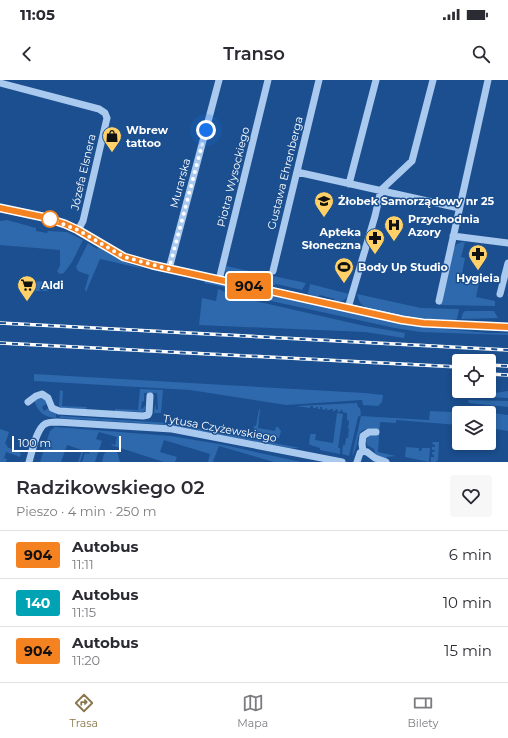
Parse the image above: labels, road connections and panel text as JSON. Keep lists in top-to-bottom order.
{
  "streets": {
    "street": [
      "Józefa Elsnera",
      "Gustawa Ehrenberga",
      "Piotra Wysockiego",
      "Murarska",
      "Tytusa Czyżewskiego"
    ]
  },
  "places": {
    "shop": ["Wbrew tattoo"],
    "school or university": ["Żłobek Samorządowy nr 25"],
    "hospital": ["Przychodnia Azory"],
    "pharmacy": ["Apteka Słoneczna", "Hygieia"],
    "sports": ["Body Up Studio"],
    "supermarket": ["Aldi"]
  },
  "lines": ["bus line 904"],
  "scale_bar": "100 m",
  "page": {
    "status": "11:05",
    "header": "Transo",
    "on_map": "904",
    "scale": "100 m",
    "heading": ["Radzikowskiego 02", "Pieszo · 4 min · 250 m"],
    "list": [
      {
        "mark": "904",
        "name": "Autobus",
        "note": "11:11",
        "value": "6 min"
      },
      {
        "mark": "140",
        "name": "Autobus",
        "note": "11:15",
        "value": "10 min"
      },
      {
        "mark": "904",
        "name": "Autobus",
        "note": "11:20",
        "value": "15 min"
      }
    ],
    "tabs": ["Trasa", "Mapa", "Bilety"]
  }
}
